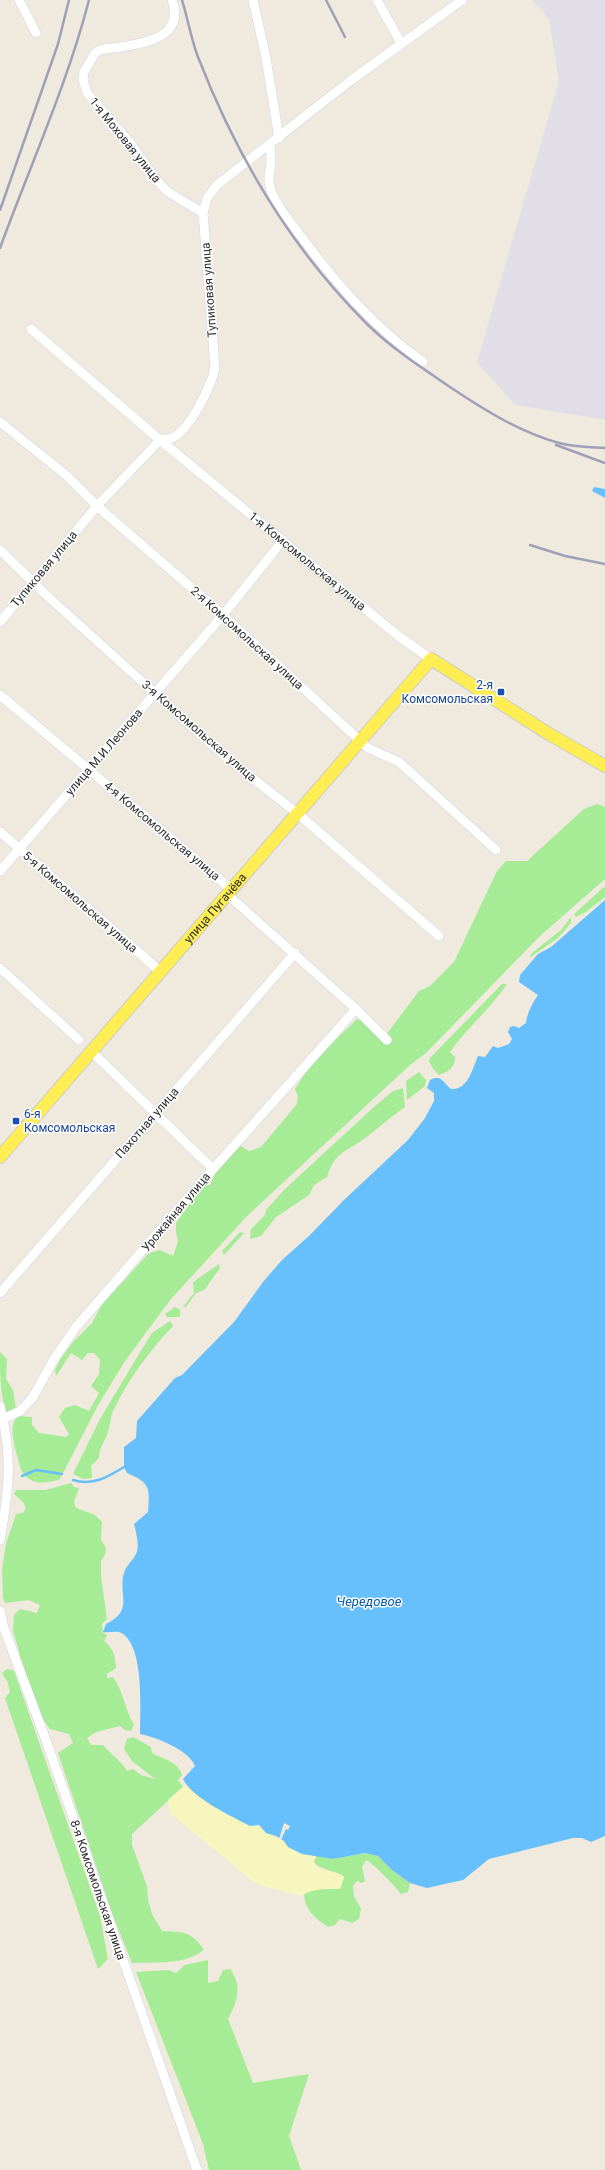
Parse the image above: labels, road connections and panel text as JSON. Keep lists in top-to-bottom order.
{
  "streets": {
    "main road": ["1-я Комсомольская улица", "улица Пугачёва"],
    "street": [
      "1-я Моховая улица",
      "Тупиковая улица",
      "2-я Комсомольская улица",
      "3-я Комсомольская улица",
      "улица М.И.Леонова",
      "4-я Комсомольская улица",
      "5-я Комсомольская улица",
      "Пахотная улица",
      "Урожайная улица",
      "8-я Комсомольская улица"
    ]
  },
  "crossings": [
    ["1-я Моховая улица", "Тупиковая улица"],
    ["Тупиковая улица", "1-я Комсомольская улица"],
    ["Тупиковая улица", "2-я Комсомольская улица"],
    ["Тупиковая улица", "3-я Комсомольская улица"],
    ["1-я Комсомольская улица", "улица М.И.Леонова"],
    ["1-я Комсомольская улица", "улица Пугачёва"],
    ["2-я Комсомольская улица", "улица М.И.Леонова"],
    ["2-я Комсомольская улица", "улица Пугачёва"],
    ["3-я Комсомольская улица", "улица М.И.Леонова"],
    ["3-я Комсомольская улица", "улица Пугачёва"],
    ["улица М.И.Леонова", "4-я Комсомольская улица"],
    ["улица М.И.Леонова", "5-я Комсомольская улица"],
    ["4-я Комсомольская улица", "улица Пугачёва"],
    ["4-я Комсомольская улица", "Пахотная улица"],
    ["4-я Комсомольская улица", "Урожайная улица"],
    ["5-я Комсомольская улица", "улица Пугачёва"]
  ],
  "water": ["Чередовое"],
  "places": {
    "transit": ["2-я Комсомольская", "6-я Комсомольская"]
  }
}
